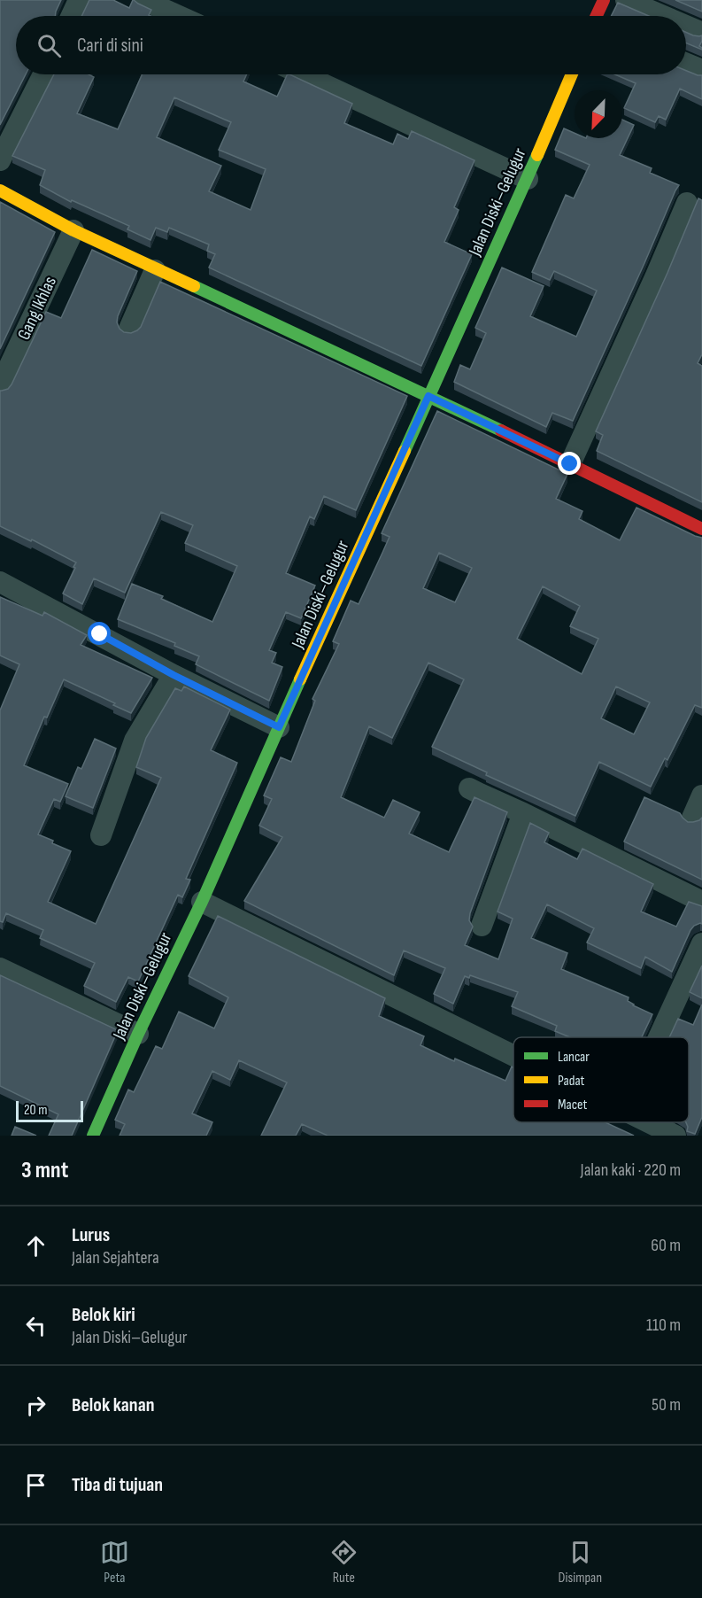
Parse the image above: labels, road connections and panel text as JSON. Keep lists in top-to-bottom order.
{
  "streets": {
    "main road": ["Jalan Diski–Gelugur"],
    "street": ["Gang Ikhlas"]
  },
  "legend": ["Lancar", "Padat", "Macet"],
  "scale_bar": "20 m",
  "north": "bottom left",
  "page": {
    "search": "Cari di sini",
    "scale": "20 m",
    "heading": ["3 mnt", "Jalan kaki · 220 m"],
    "list": [
      ["Lurus", "Jalan Sejahtera", "60 m"],
      ["Belok kiri", "Jalan Diski–Gelugur", "110 m"],
      ["Belok kanan", "50 m"],
      "Tiba di tujuan"
    ],
    "nav": ["Peta", "Rute", "Disimpan"]
  }
}
